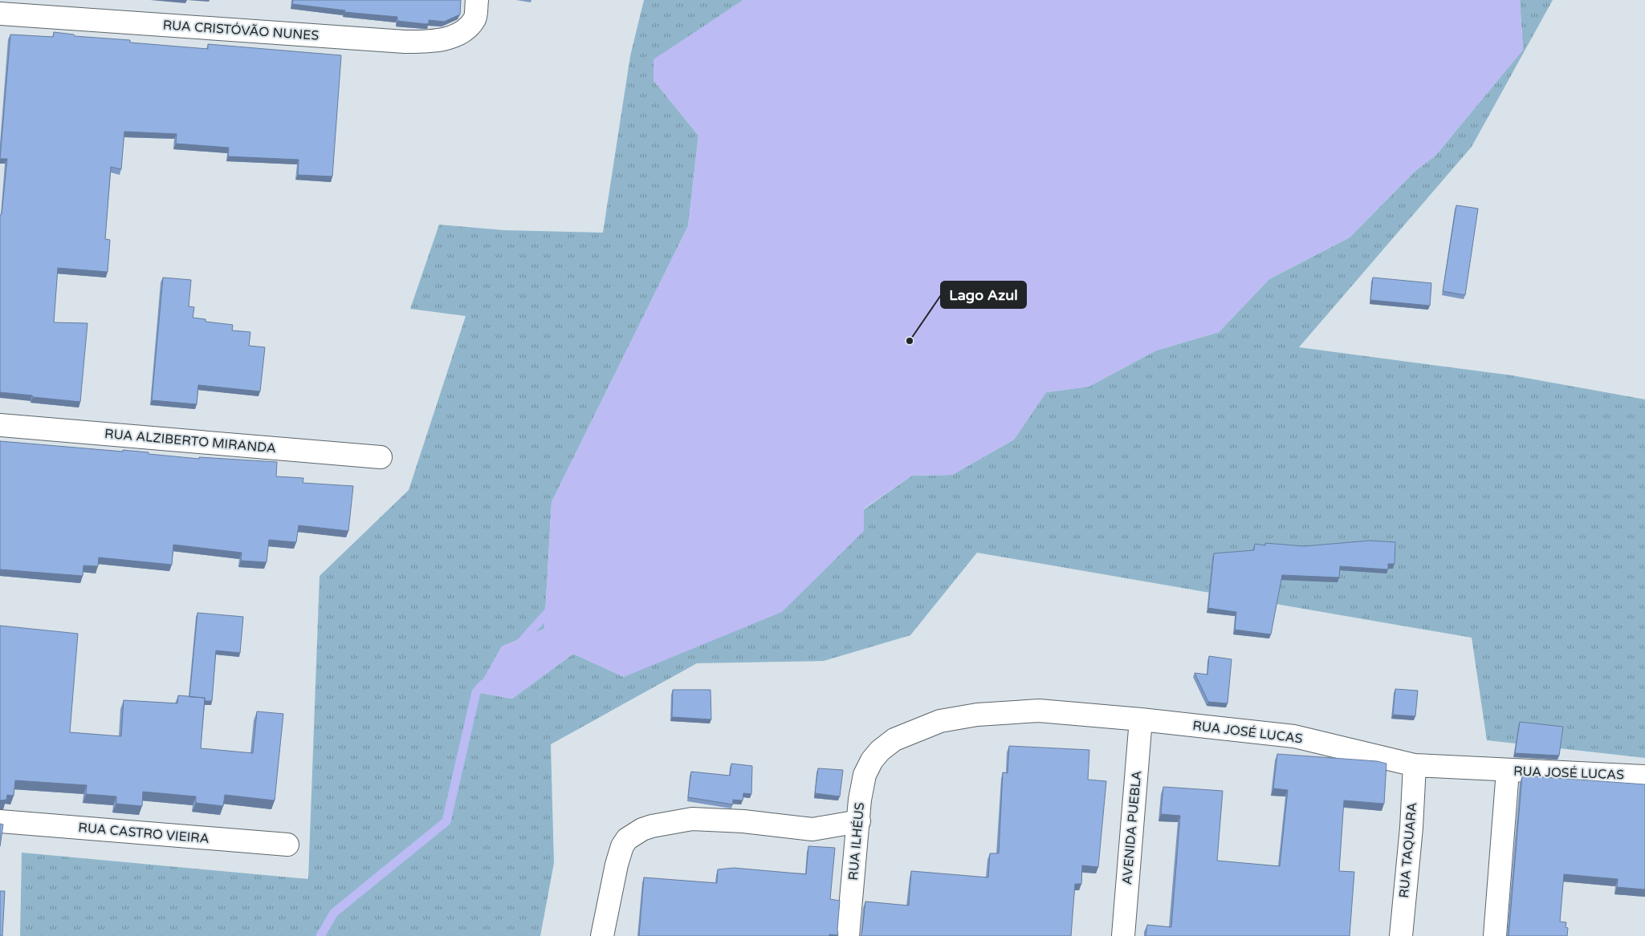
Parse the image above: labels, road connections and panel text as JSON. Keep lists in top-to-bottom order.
{
  "streets": {
    "street": [
      "RUA CRISTÓVÃO NUNES",
      "RUA ALZIBERTO MIRANDA",
      "RUA JOSÉ LUCAS",
      "AVENIDA PUEBLA",
      "RUA CASTRO VIEIRA",
      "RUA ILHÉUS",
      "RUA TAQUARA"
    ]
  },
  "crossings": [
    ["RUA JOSÉ LUCAS", "AVENIDA PUEBLA"],
    ["RUA JOSÉ LUCAS", "RUA ILHÉUS"],
    ["RUA JOSÉ LUCAS", "RUA TAQUARA"]
  ],
  "places": ["Lago Azul"]
}
